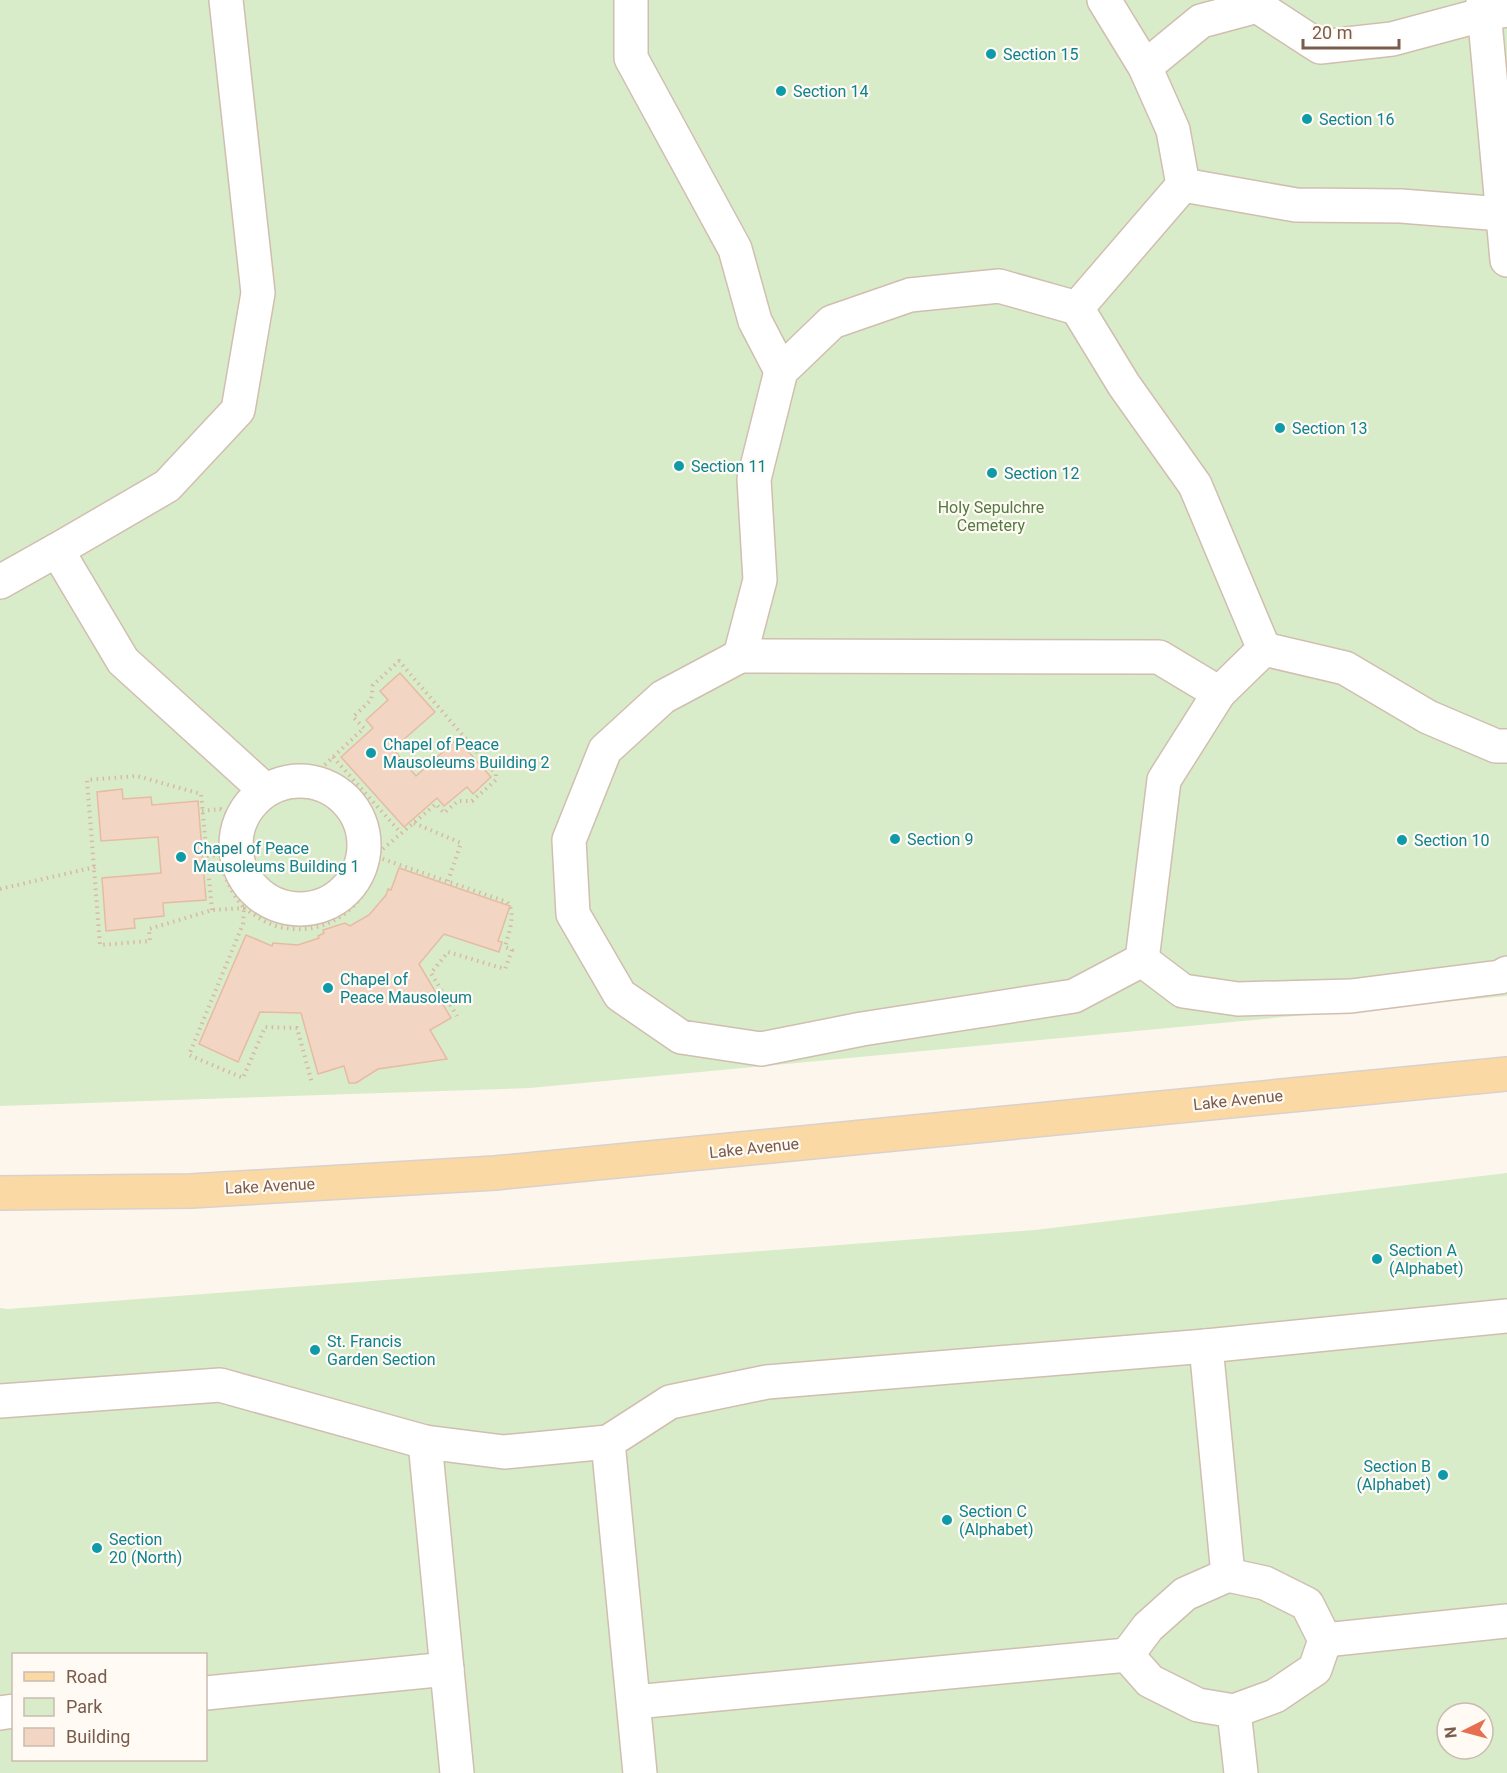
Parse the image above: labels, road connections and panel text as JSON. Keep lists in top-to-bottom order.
{
  "streets": {
    "main road": ["Lake Avenue"]
  },
  "parks": ["Holy Sepulchre Cemetery"],
  "places": [
    "Section 15",
    "Section 14",
    "Section 16",
    "Section 13",
    "Section 11",
    "Section 12",
    "Chapel of Peace Mausoleums Building 2",
    "Section 9",
    "Section 10",
    "Chapel of Peace Mausoleums Building 1",
    "Chapel of Peace Mausoleum",
    "Section A (Alphabet)",
    "St. Francis Garden Section",
    "Section B (Alphabet)",
    "Section C (Alphabet)",
    "Section 20 (North)"
  ],
  "legend": ["Road", "Park", "Building"],
  "scale_bar": "20 m",
  "north": "left"
}
